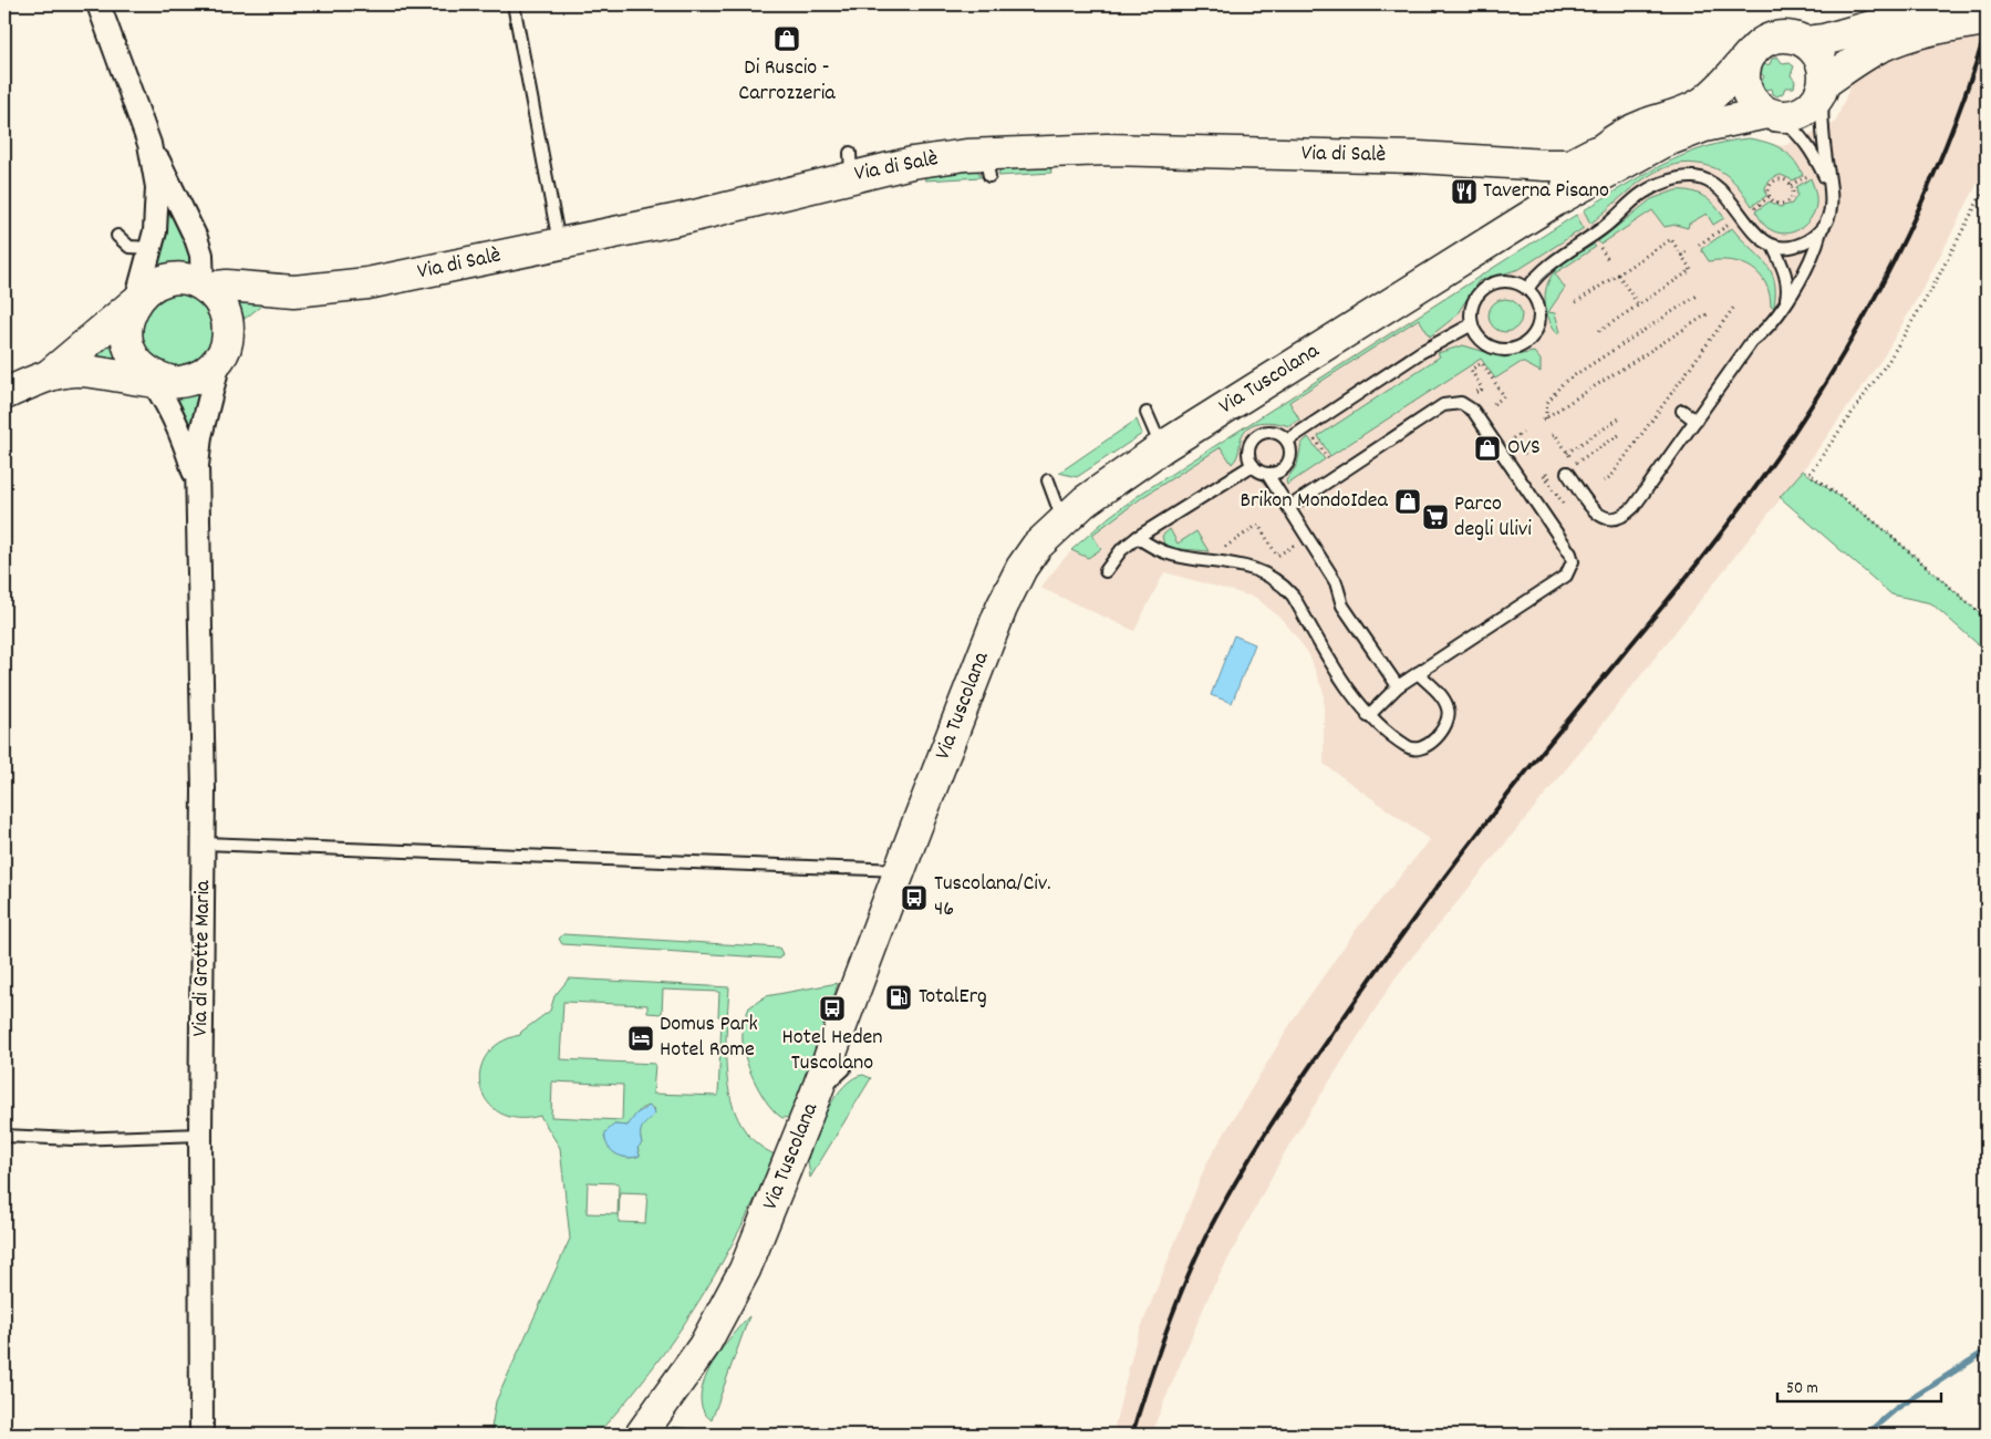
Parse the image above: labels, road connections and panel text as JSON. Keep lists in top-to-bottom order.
{
  "streets": {
    "main road": ["Via di Salè", "Via Tuscolana"],
    "street": ["Via di Grotte Maria"]
  },
  "crossings": [
    ["Via di Salè", "Via Tuscolana"],
    ["Via di Salè", "Via di Grotte Maria"]
  ],
  "places": {
    "shop": ["Di Ruscio - Carrozzeria", "OVS", "Brikon MondoIdea"],
    "restaurant": ["Taverna Pisano"],
    "supermarket": ["Parco degli Ulivi"],
    "bus stop": ["Tuscolana/Civ. 46", "Hotel Heden Tuscolano"],
    "fuel station": ["TotalErg"],
    "hotel": ["Domus Park Hotel Rome"]
  },
  "scale_bar": "50 m"
}
